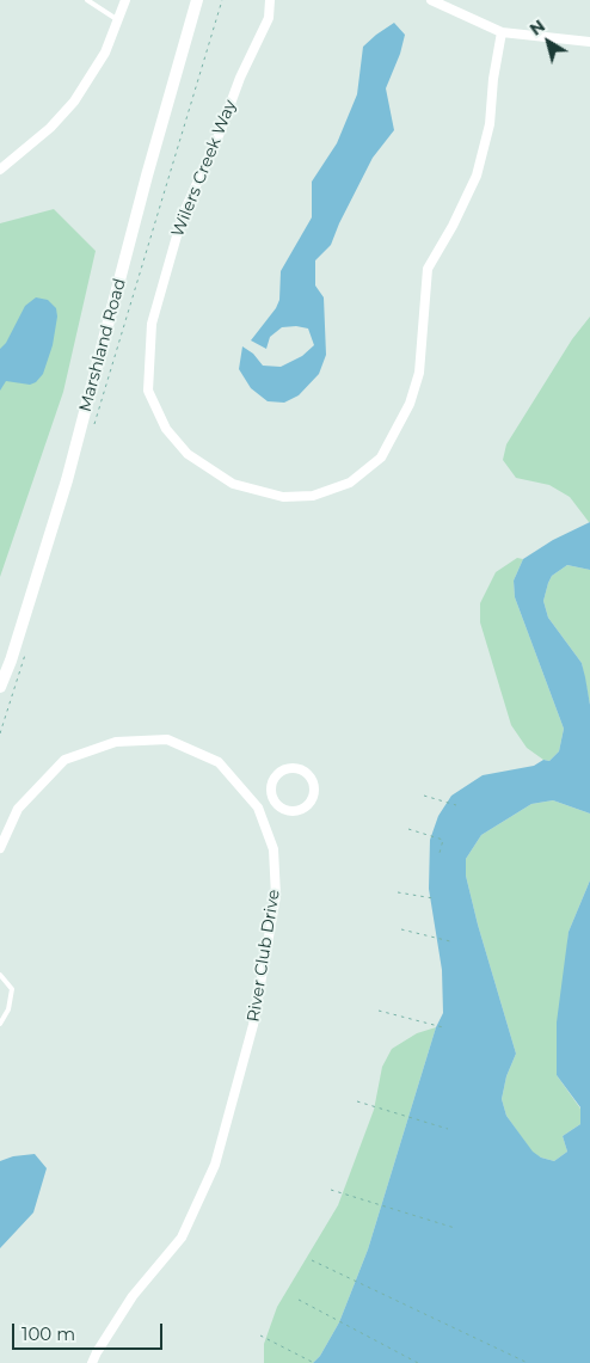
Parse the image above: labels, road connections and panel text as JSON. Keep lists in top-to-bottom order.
{
  "streets": {
    "street": ["Wilers Creek Way", "Marshland Road", "River Club Drive"]
  },
  "scale_bar": "100 m",
  "north": "top left"
}
